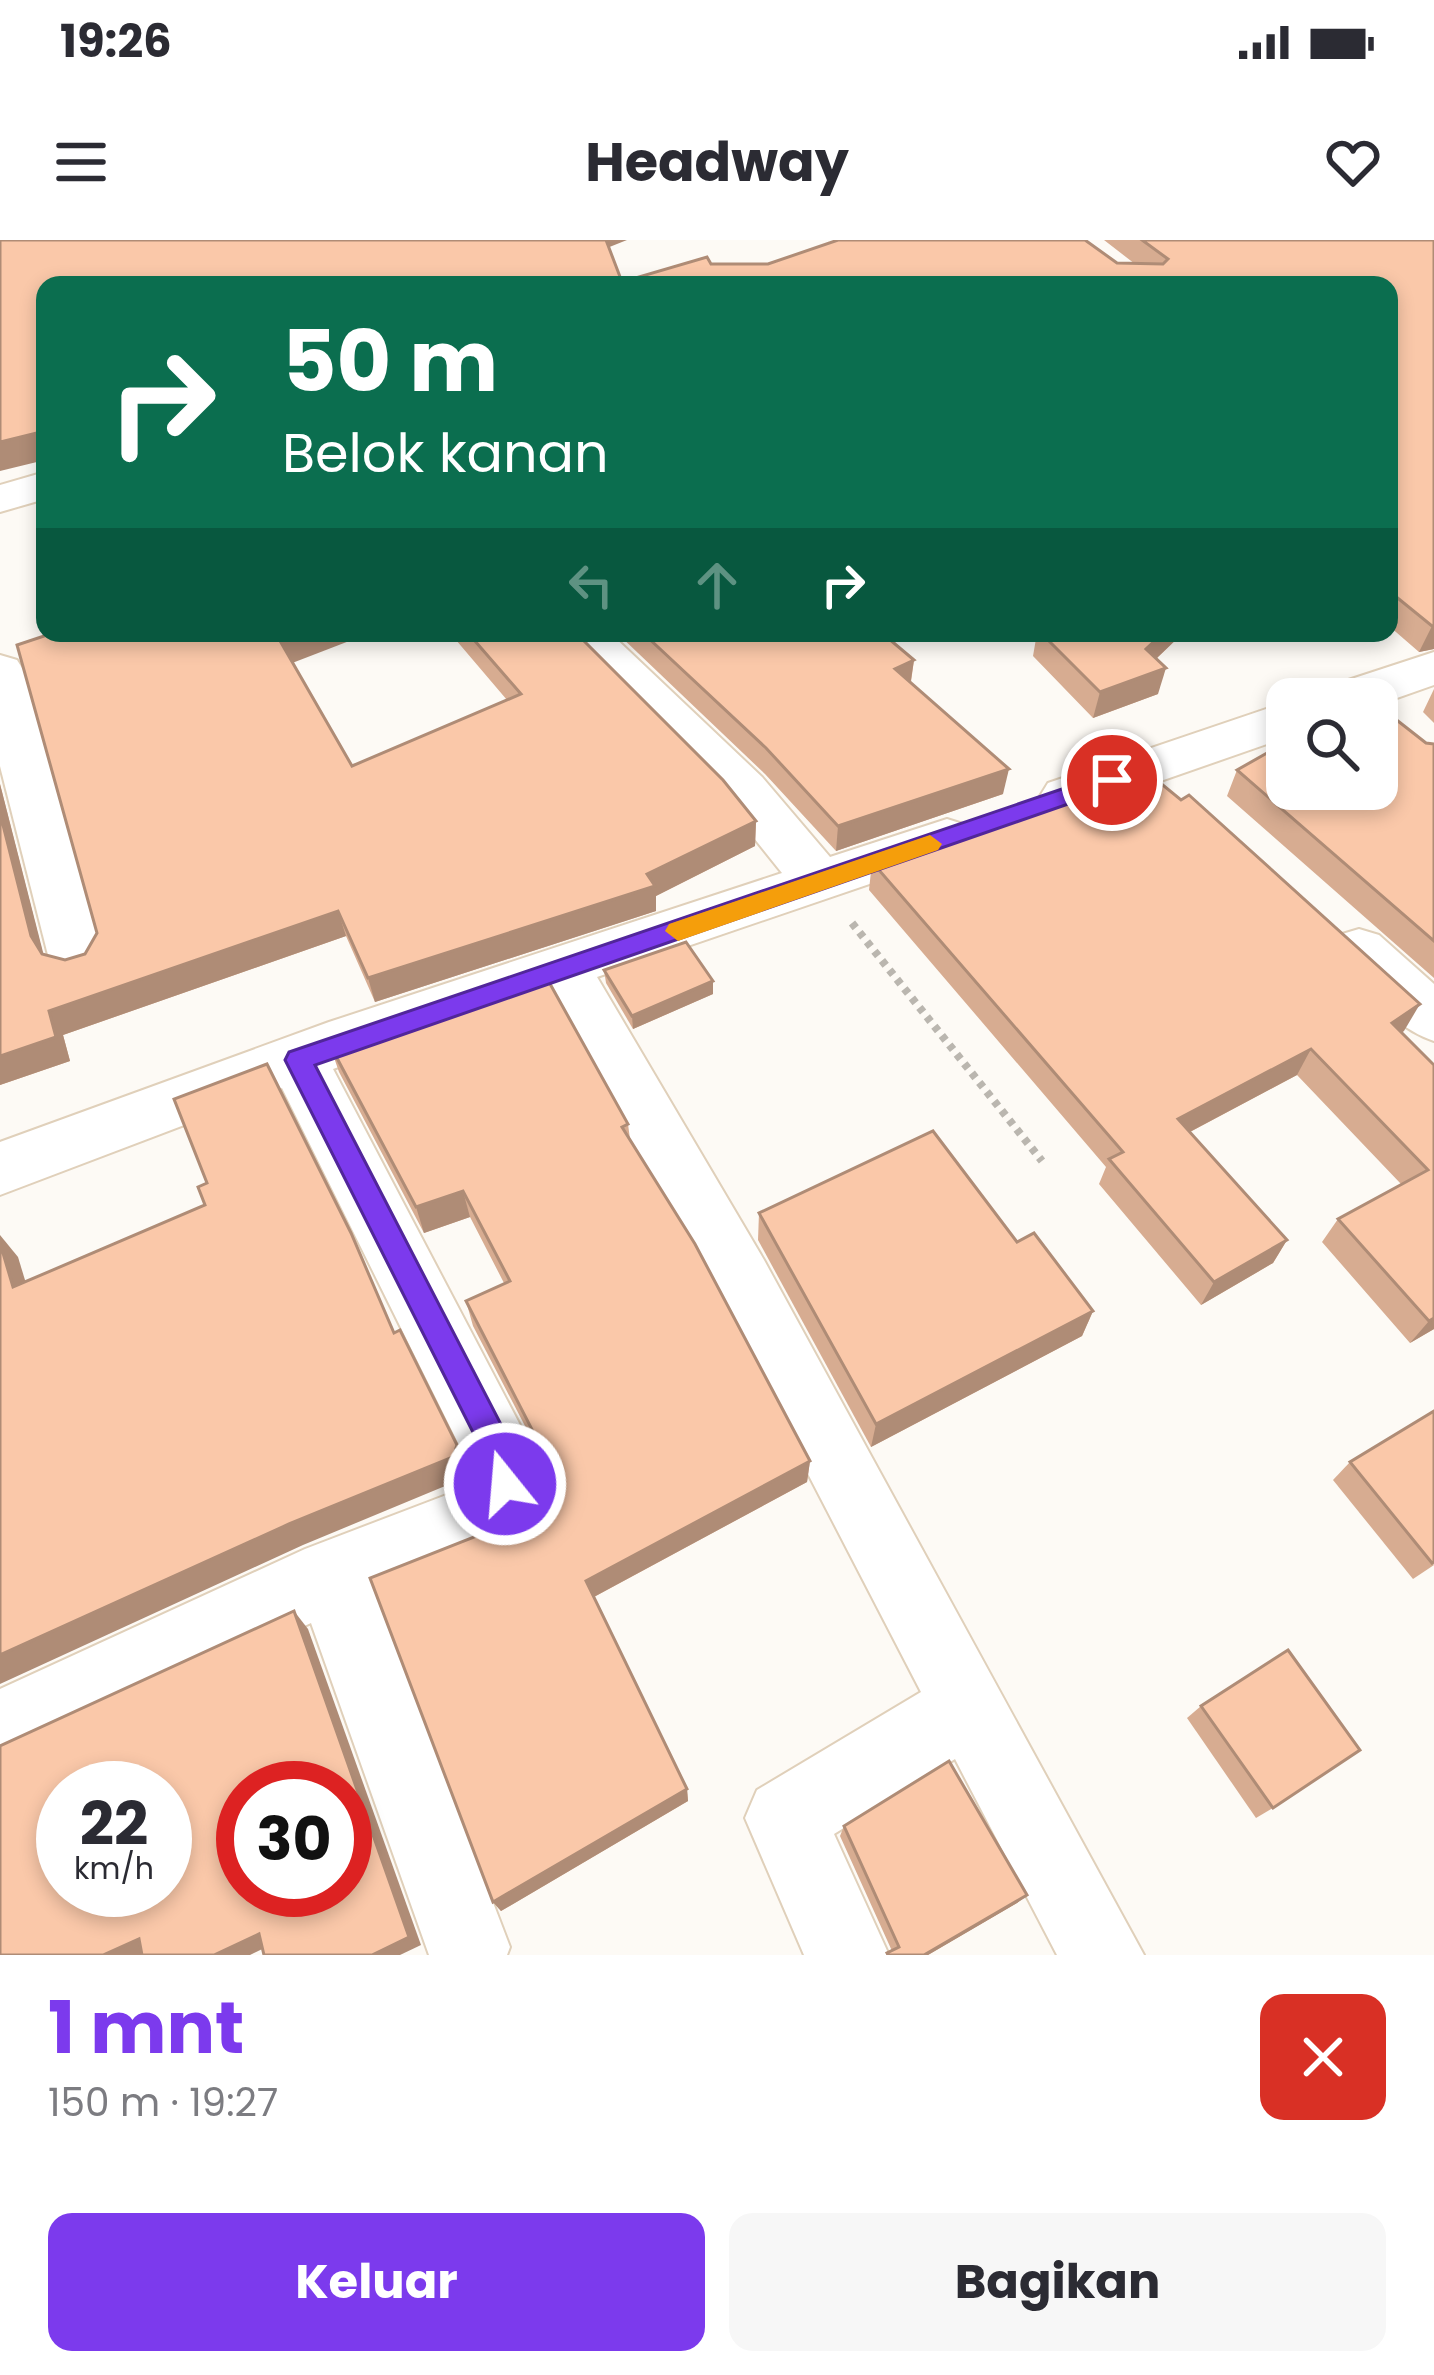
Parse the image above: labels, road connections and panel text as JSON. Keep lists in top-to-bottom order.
{
  "page": {
    "status": "19:26",
    "header": "Headway",
    "turn": ["50 m", "Belok kanan"],
    "speed": "22 km/h",
    "limit": "30",
    "heading": ["1 mnt", "150 m · 19:27"],
    "buttons": ["Keluar", "Bagikan"]
  }
}
